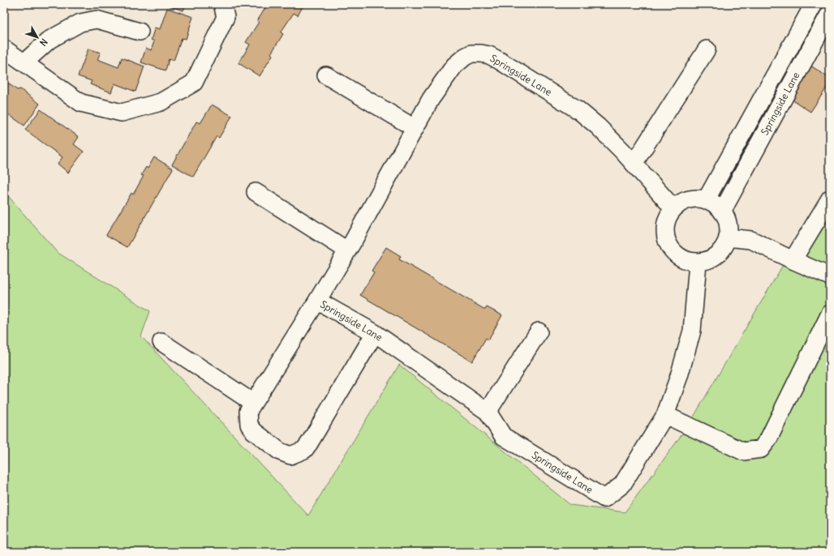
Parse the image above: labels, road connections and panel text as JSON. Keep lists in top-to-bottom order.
{
  "streets": {
    "street": ["Springside Lane"]
  },
  "north": "bottom right"
}
